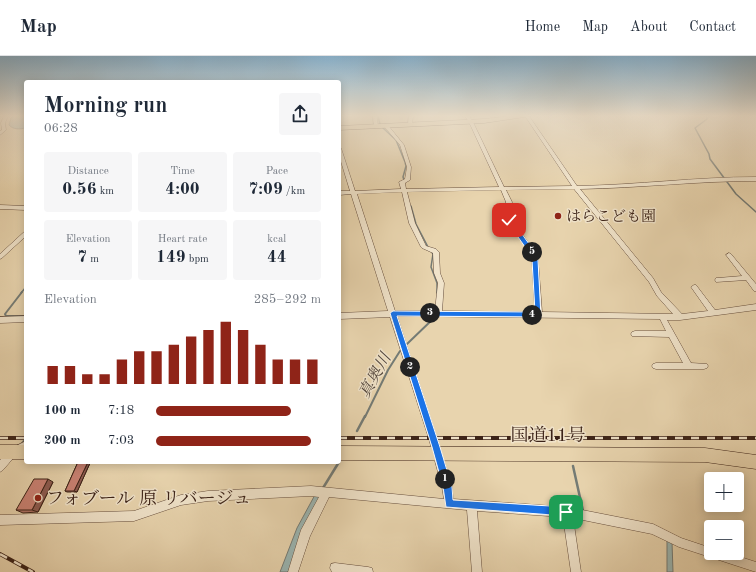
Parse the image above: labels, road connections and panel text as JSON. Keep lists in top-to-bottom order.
{
  "streets": {
    "highway": ["国道11号"]
  },
  "water": ["真奥川"],
  "places": ["はらこども園", "フォブール 原 リバージュ"],
  "page": {
    "header": "Map",
    "nav": [
      "Home",
      "Map",
      "About",
      "Contact"
    ],
    "heading": ["Morning run", "06:28"],
    "stats": [
      ["Distance", "0.56 km"],
      ["Time", "4:00"],
      ["Pace", "7:09 /km"],
      ["Elevation", "7 m"],
      ["Heart rate", "149 bpm"],
      ["kcal", "44"]
    ],
    "pins": [
      "5",
      "3",
      "4",
      "2",
      "1"
    ],
    "chart": ["Elevation", "285–292 m"],
    "list": [
      {
        "name": "100 m",
        "note": "7:18"
      },
      {
        "name": "200 m",
        "note": "7:03"
      }
    ],
    "map_buttons": ["+", "−"]
  }
}
